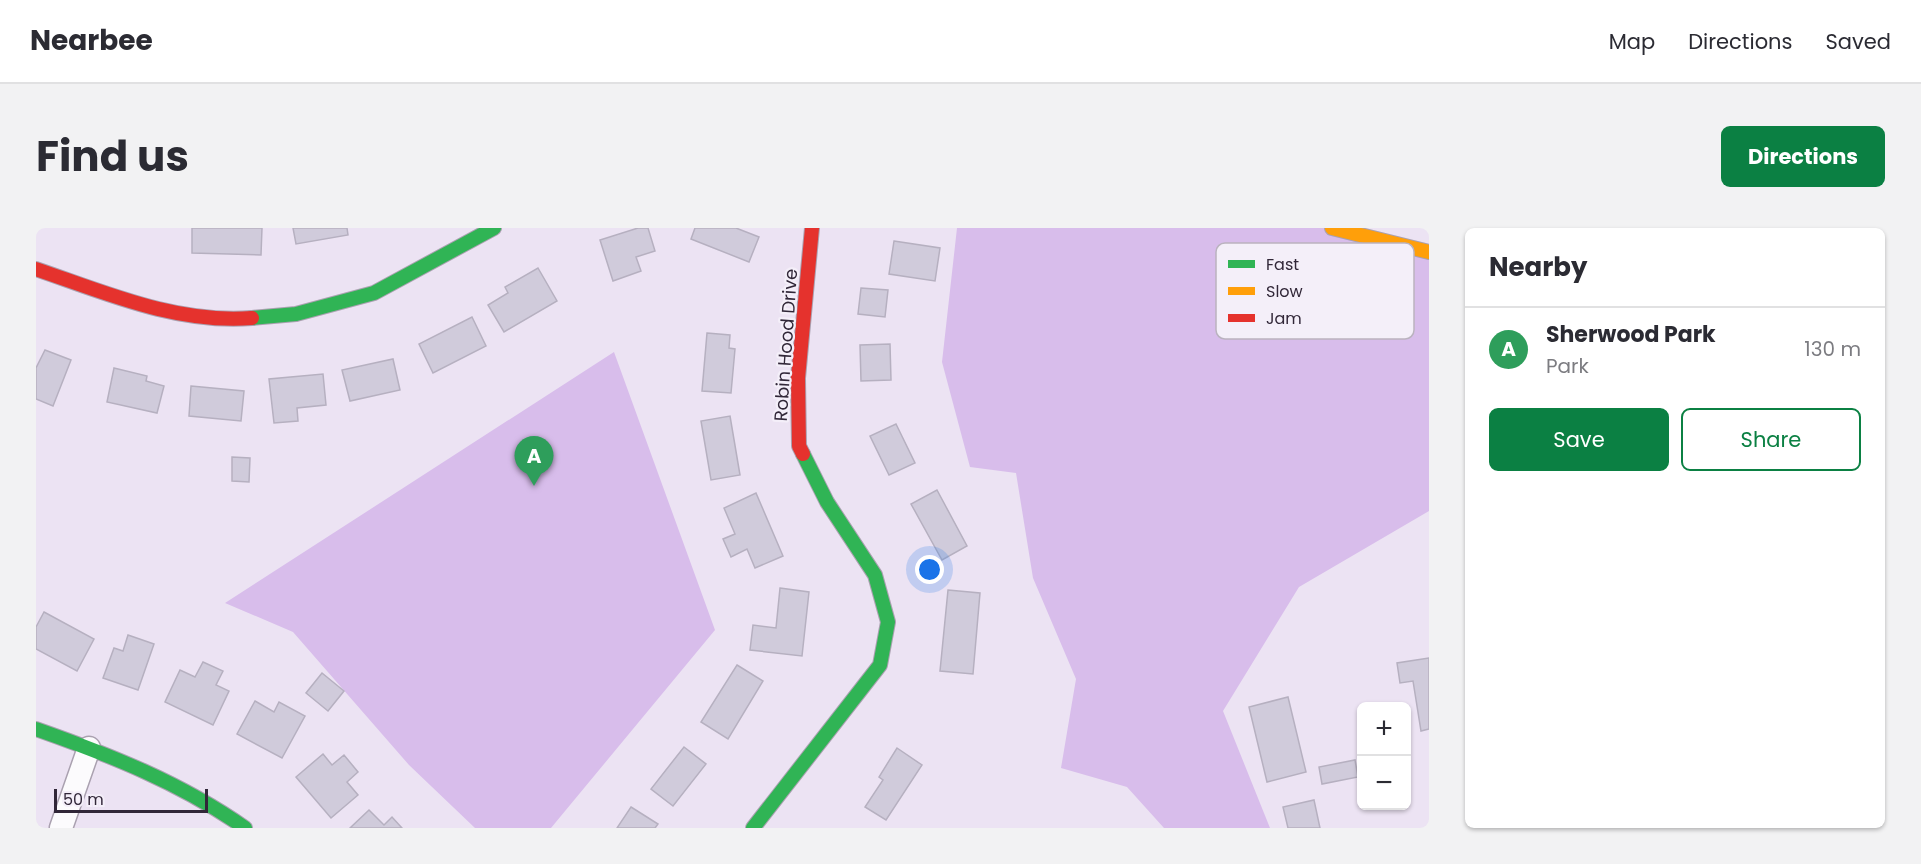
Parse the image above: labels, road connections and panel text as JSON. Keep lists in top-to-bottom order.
{
  "streets": {
    "street": ["Robin Hood Drive"]
  },
  "legend": ["Fast", "Slow", "Jam"],
  "scale_bar": "50 m",
  "page": {
    "header": "Nearbee",
    "nav": ["Map", "Directions", "Saved"],
    "title": "Find us",
    "buttons": [
      "Directions",
      ["Save", "Share"]
    ],
    "heading": "Nearby",
    "list": [
      {
        "mark": "A",
        "name": "Sherwood Park",
        "note": "Park",
        "value": "130 m"
      }
    ],
    "pins": "A",
    "map_buttons": ["+", "−"],
    "scale": "50 m"
  }
}
